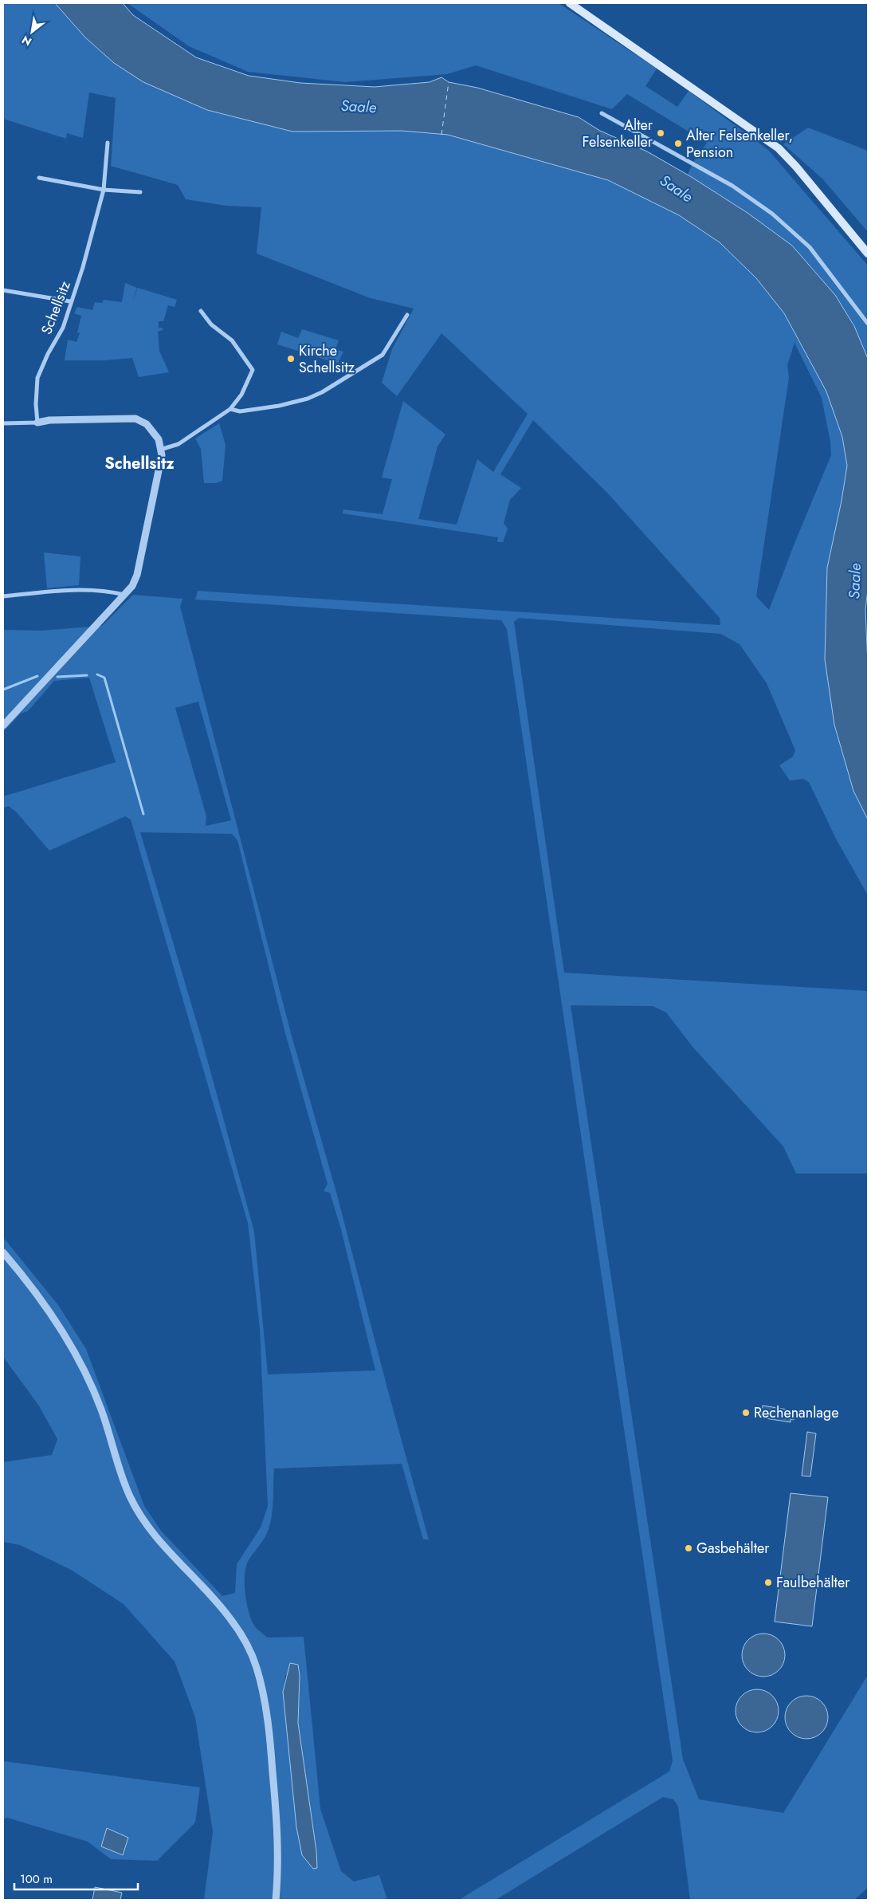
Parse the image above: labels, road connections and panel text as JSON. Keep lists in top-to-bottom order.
{
  "streets": {
    "street": ["Schellsitz"]
  },
  "districts": ["Schellsitz"],
  "water": ["Saale"],
  "places": [
    "Alter Felsenkeller",
    "Alter Felsenkeller, Pension",
    "Kirche Schellsitz",
    "Rechenanlage",
    "Gasbehälter",
    "Faulbehälter"
  ],
  "scale_bar": "100 m",
  "north": "bottom left"
}
